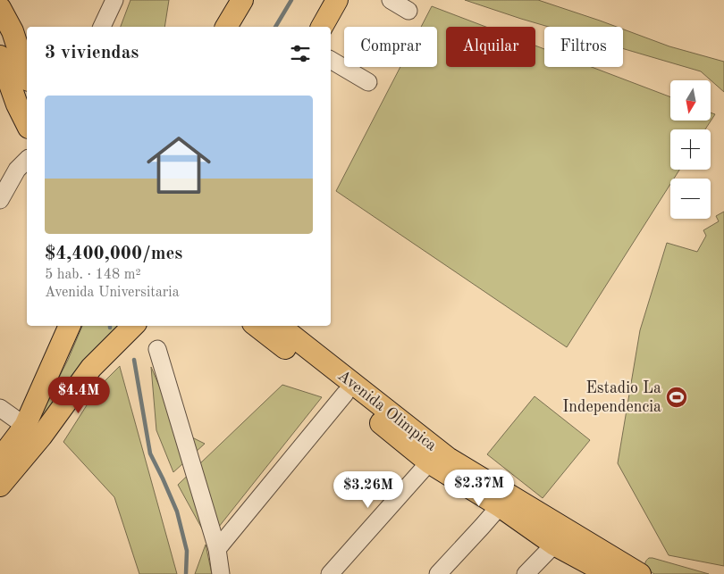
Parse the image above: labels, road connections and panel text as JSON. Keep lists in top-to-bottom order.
{
  "streets": {
    "main road": ["Avenida Olimpica"]
  },
  "places": {
    "sports": ["Estadio La Independencia"]
  },
  "north": "bottom",
  "page": {
    "chip": ["Comprar", "Alquilar", "Filtros"],
    "heading": "3 viviendas",
    "map_buttons": ["+", "−"],
    "list": [
      {
        "name": "$4,400,000/mes",
        "note": "5 hab. · 148 m² · Avenida Universitaria"
      }
    ],
    "price": ["$4.4M", "$2.37M", "$3.26M"]
  }
}
